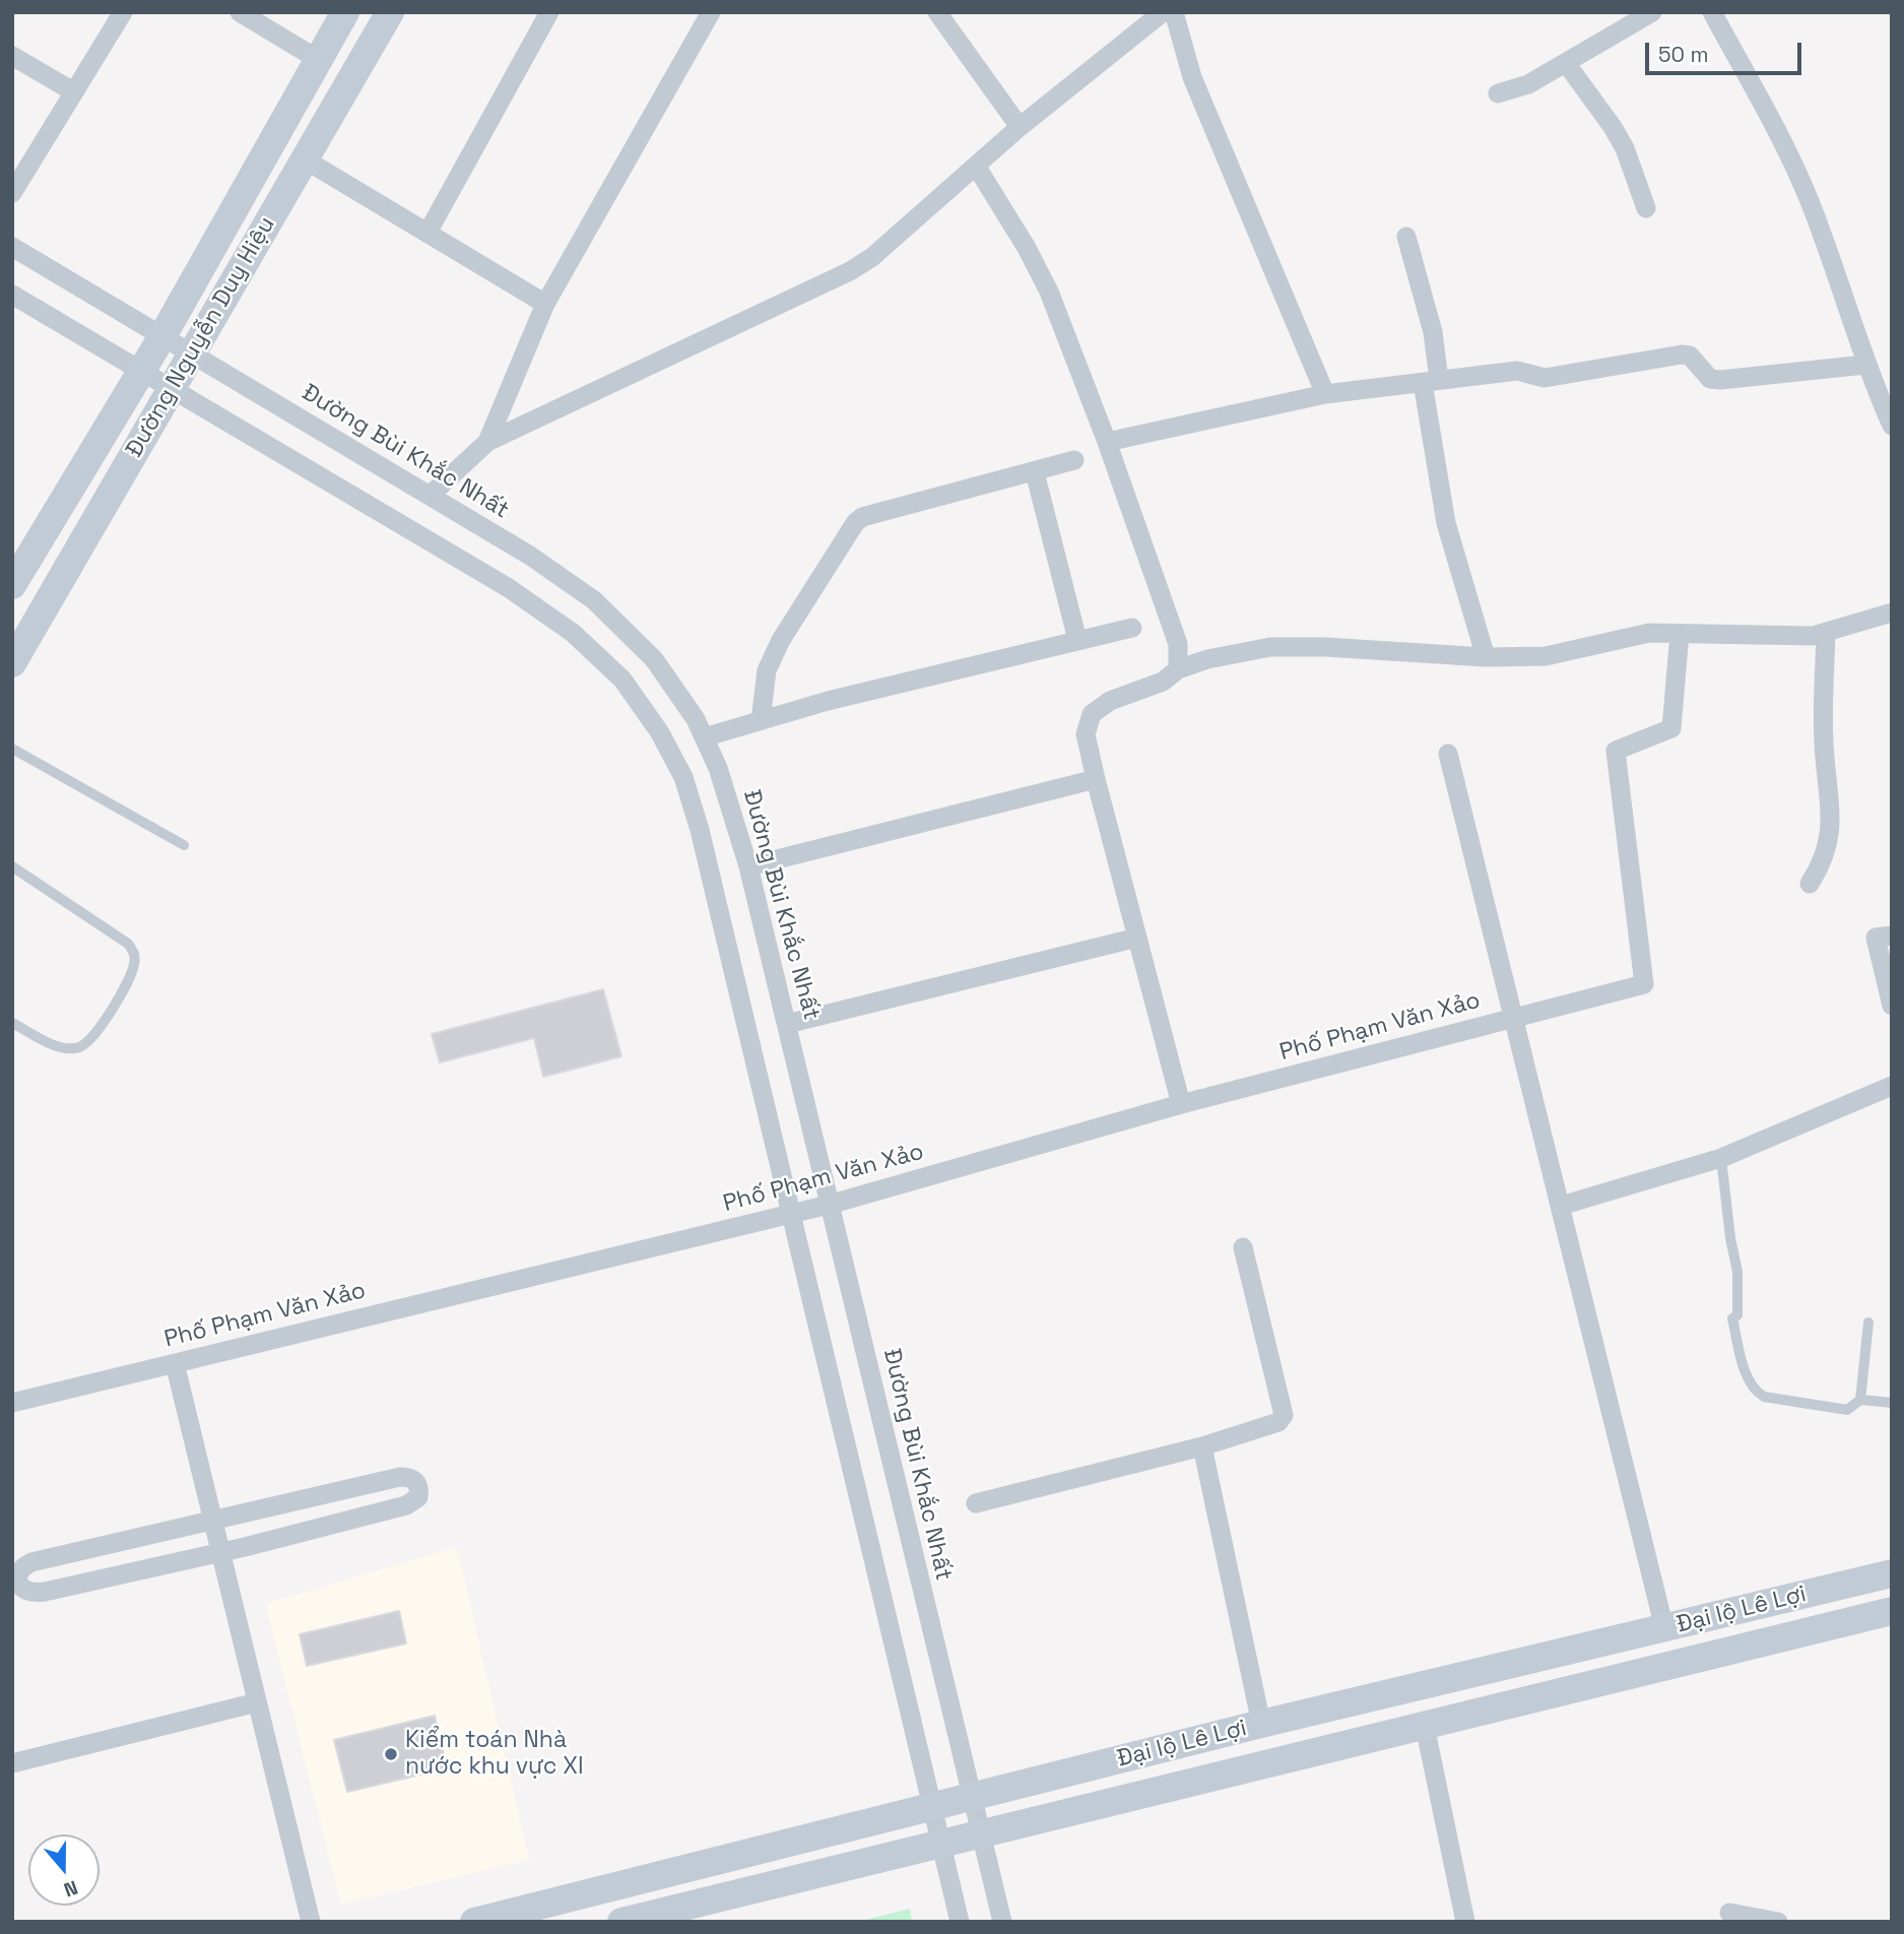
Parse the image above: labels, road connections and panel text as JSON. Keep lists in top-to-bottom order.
{
  "streets": {
    "main road": ["Đường Nguyễn Duy Hiệu", "Đại lộ Lê Lợi"],
    "street": ["Đường Bùi Khắc Nhất", "Phố Phạm Văn Xảo"]
  },
  "crossings": [
    ["Đường Nguyễn Duy Hiệu", "Đường Bùi Khắc Nhất"],
    ["Đường Bùi Khắc Nhất", "Phố Phạm Văn Xảo"],
    ["Đường Bùi Khắc Nhất", "Đại lộ Lê Lợi"]
  ],
  "places": ["Kiểm toán Nhà nước khu vực XI"],
  "scale_bar": "50 m",
  "north": "bottom"
}
